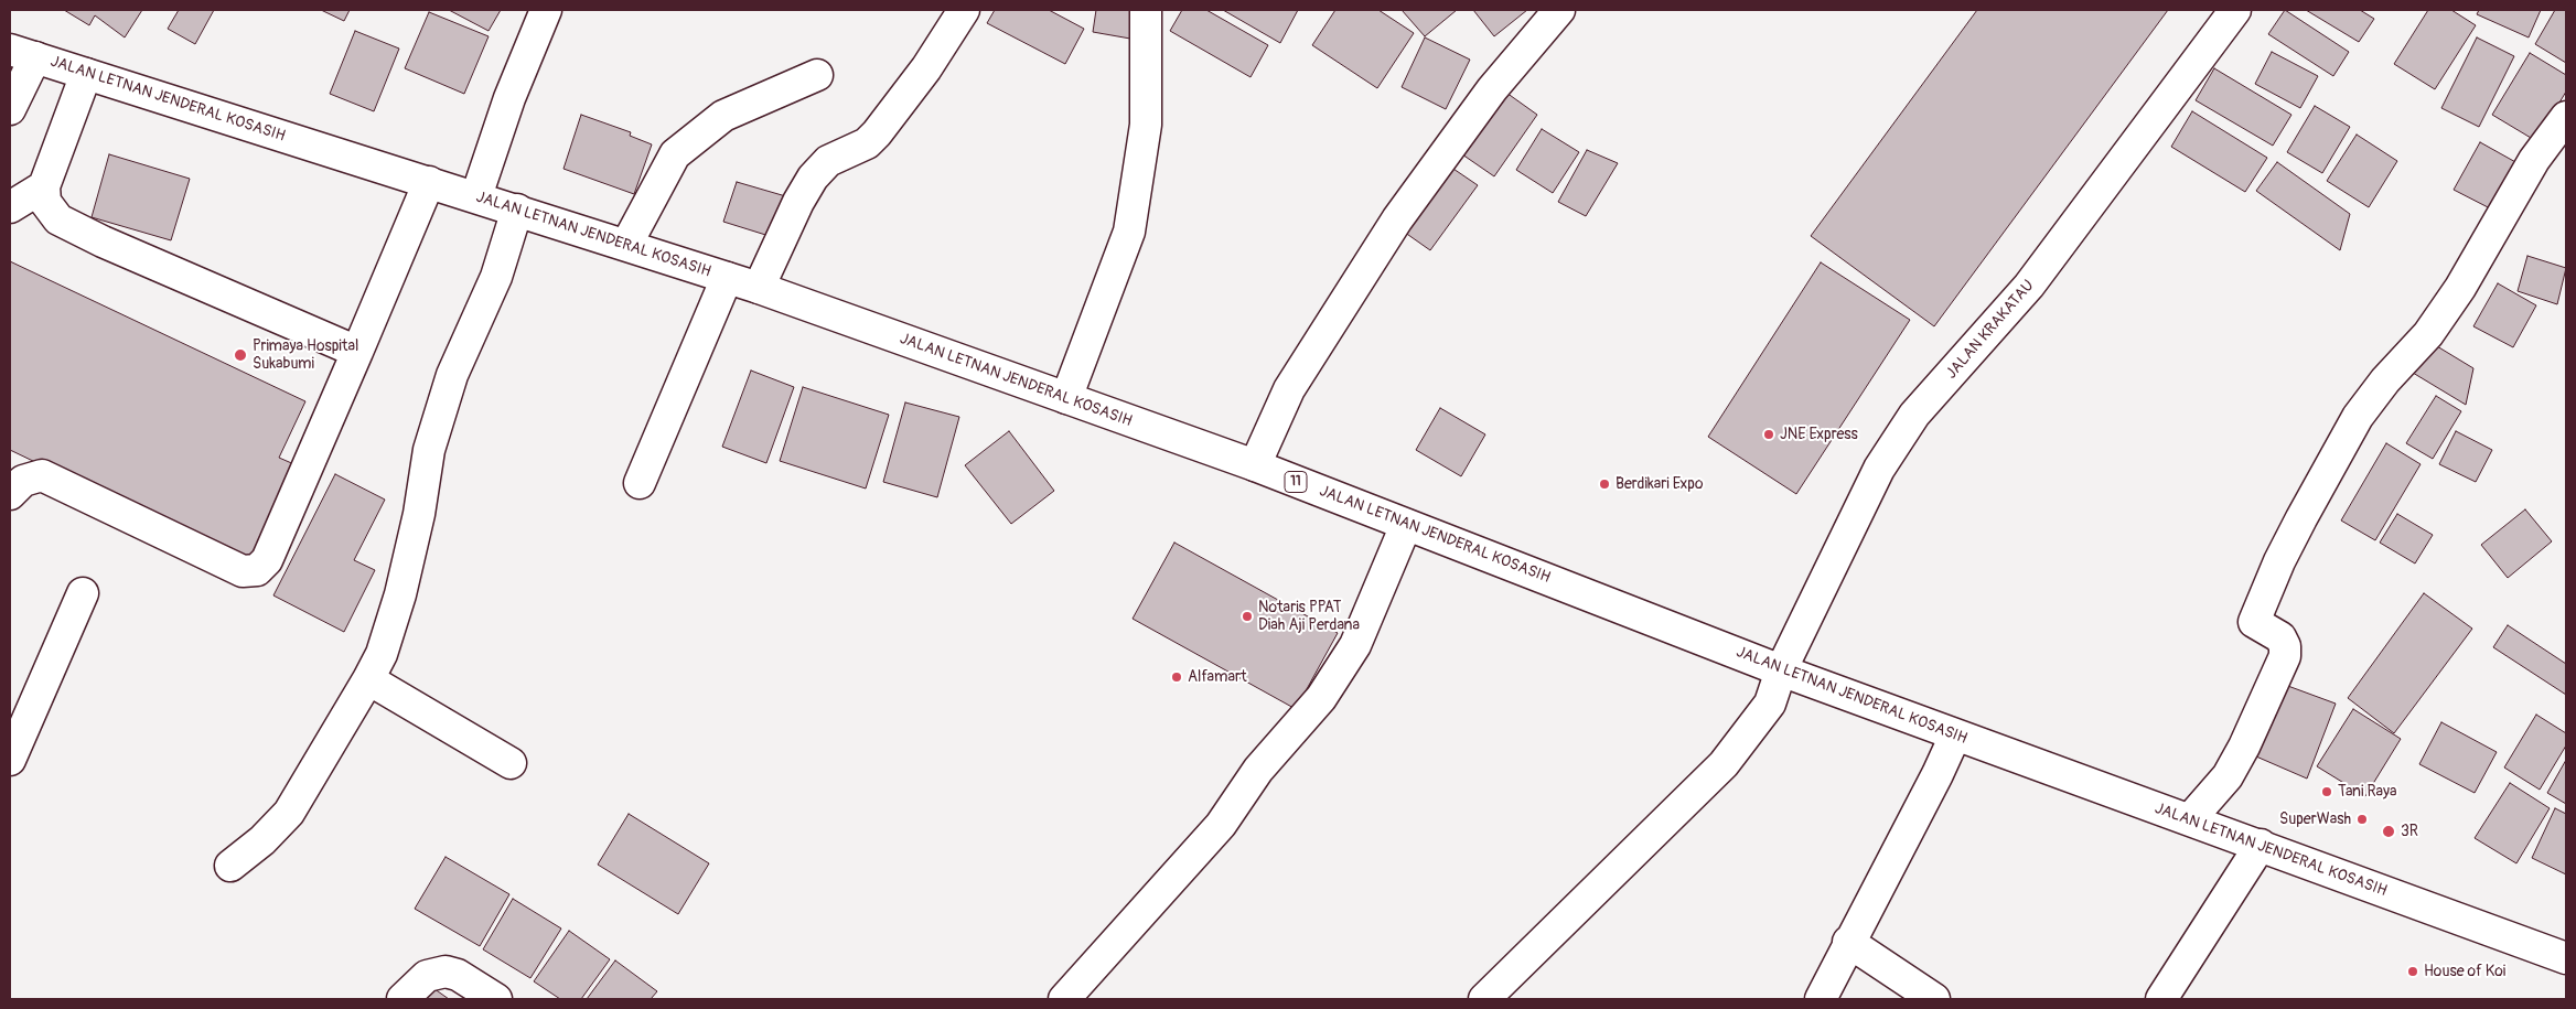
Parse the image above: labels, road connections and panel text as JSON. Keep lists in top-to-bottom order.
{
  "streets": {
    "main road": ["JALAN LETNAN JENDERAL KOSASIH", "JALAN KRAKATAU", "11"]
  },
  "crossings": [
    ["JALAN LETNAN JENDERAL KOSASIH", "JALAN KRAKATAU"]
  ],
  "places": [
    "Primaya Hospital Sukabumi",
    "JNE Express",
    "Berdikari Expo",
    "Notaris PPAT Diah Aji Perdana",
    "Alfamart",
    "Tani Raya",
    "SuperWash",
    "3R",
    "House of Koi"
  ]
}
